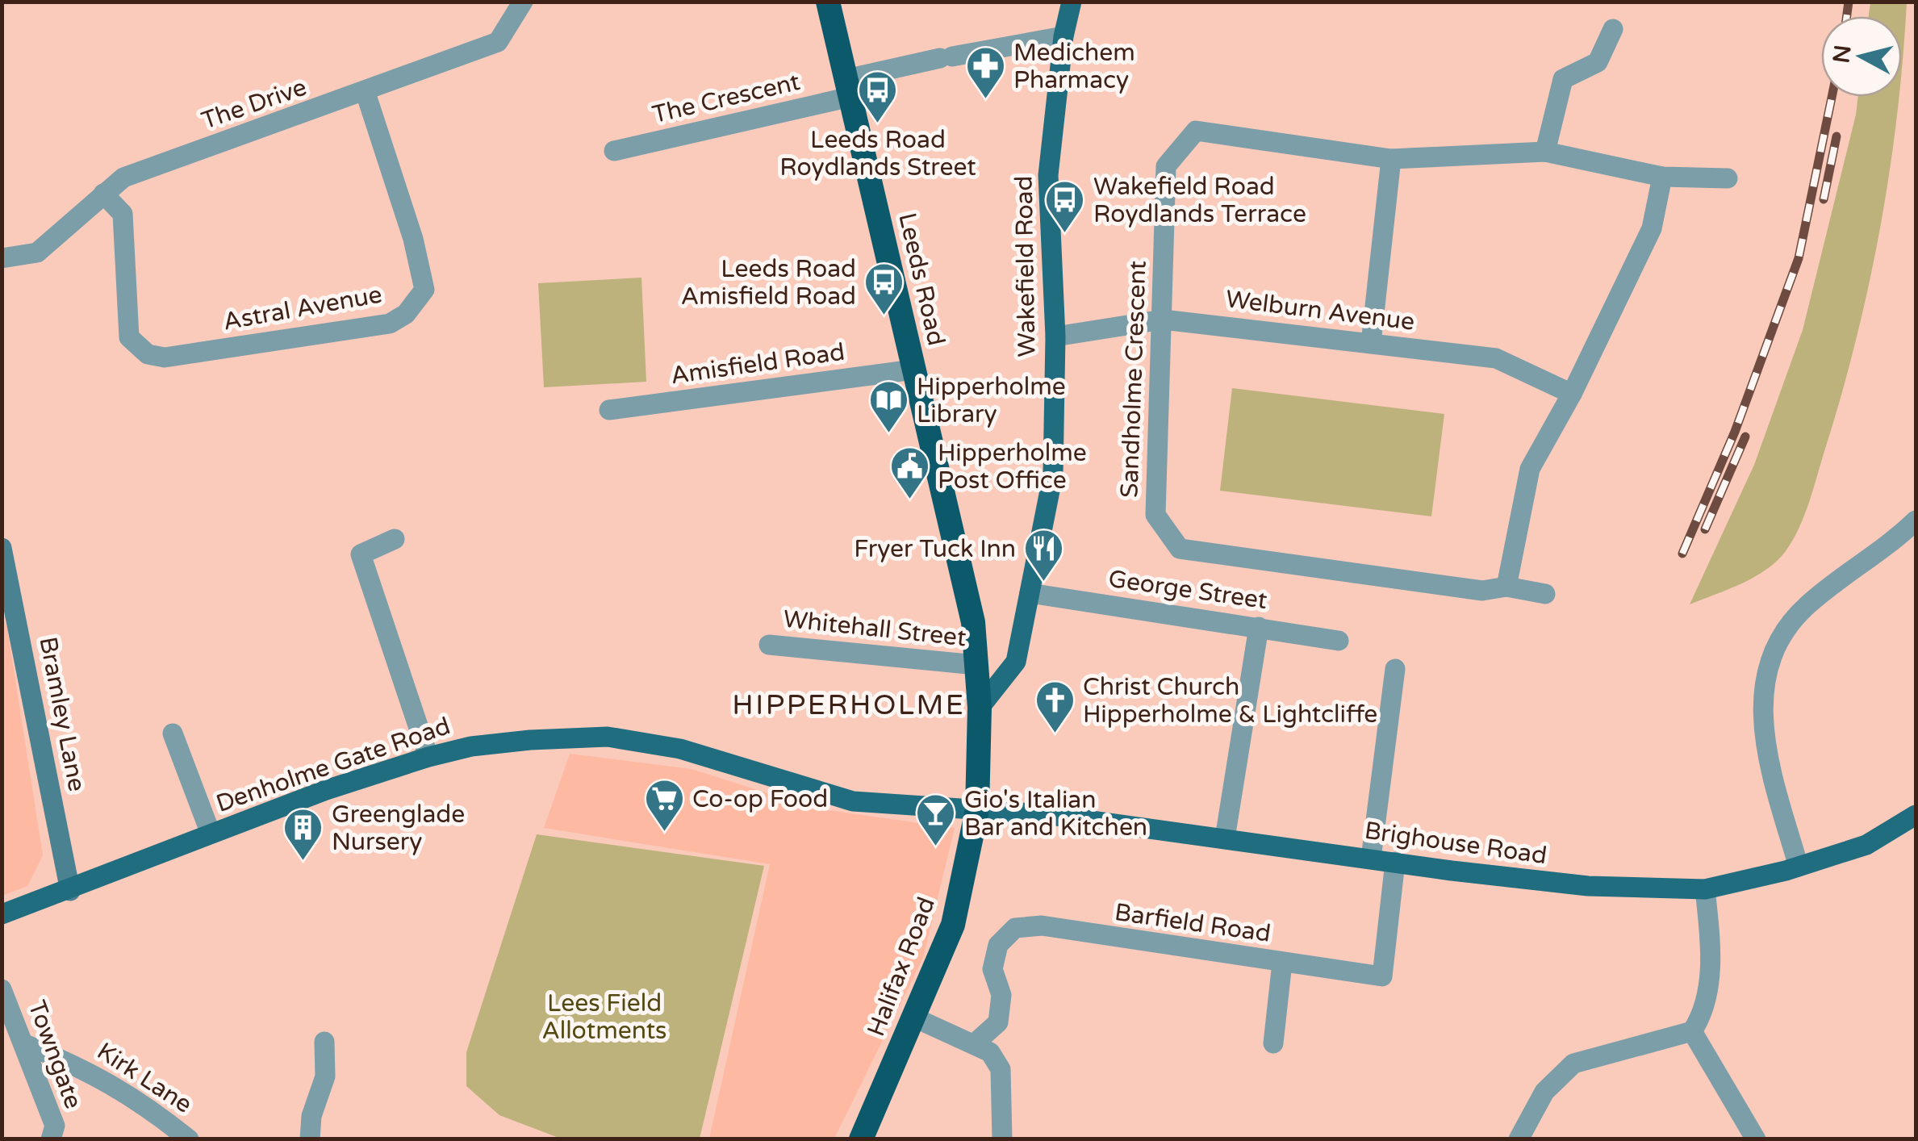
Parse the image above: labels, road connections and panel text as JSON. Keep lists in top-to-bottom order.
{
  "streets": {
    "highway": ["Leeds Road", "Halifax Road"],
    "main road": ["Wakefield Road", "Denholme Gate Road", "Brighouse Road"],
    "street": [
      "The Crescent",
      "The Drive",
      "Astral Avenue",
      "Welburn Avenue",
      "Amisfield Road",
      "Sandholme Crescent",
      "George Street",
      "Whitehall Street",
      "Bramley Lane",
      "Barfield Road",
      "Towngate",
      "Kirk Lane"
    ]
  },
  "crossings": [
    ["The Crescent", "Wakefield Road"],
    ["The Crescent", "Leeds Road"],
    ["The Drive", "Astral Avenue"],
    ["Wakefield Road", "Leeds Road"],
    ["Wakefield Road", "Welburn Avenue"],
    ["Wakefield Road", "George Street"],
    ["Leeds Road", "Amisfield Road"],
    ["Leeds Road", "Whitehall Street"],
    ["Leeds Road", "Denholme Gate Road"],
    ["Leeds Road", "Brighouse Road"],
    ["Leeds Road", "Halifax Road"],
    ["Welburn Avenue", "Sandholme Crescent"],
    ["Bramley Lane", "Denholme Gate Road"],
    ["Denholme Gate Road", "Brighouse Road"],
    ["Denholme Gate Road", "Halifax Road"],
    ["Brighouse Road", "Barfield Road"],
    ["Brighouse Road", "Halifax Road"],
    ["Towngate", "Kirk Lane"]
  ],
  "districts": ["HIPPERHOLME"],
  "parks": ["Lees Field Allotments"],
  "places": {
    "pharmacy": ["Medichem Pharmacy"],
    "bus stop": ["Leeds Road Roydlands Street", "Wakefield Road Roydlands Terrace", "Leeds Road Amisfield Road"],
    "library": ["Hipperholme Library"],
    "public building": ["Hipperholme Post Office"],
    "restaurant": ["Fryer Tuck Inn"],
    "church": ["Christ Church Hipperholme & Lightcliffe"],
    "supermarket": ["Co-op Food"],
    "bar": ["Gio's Italian Bar and Kitchen"],
    "building": ["Greenglade Nursery"]
  },
  "north": "left"
}
